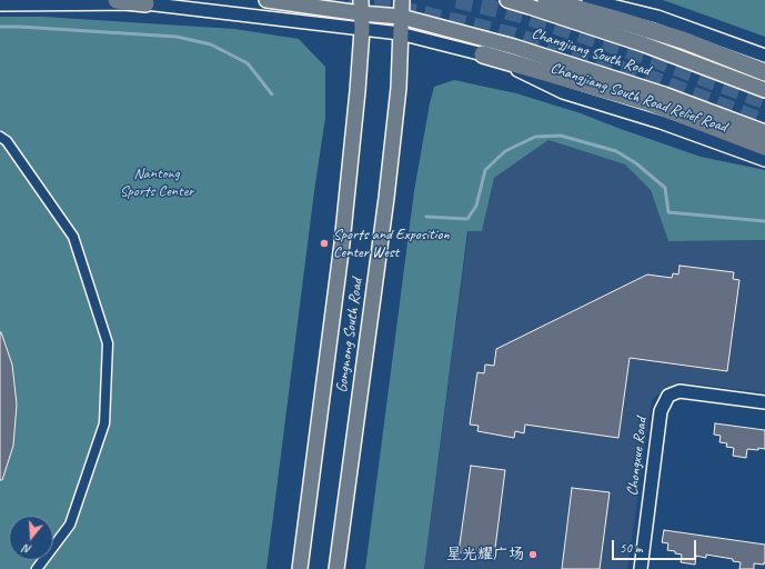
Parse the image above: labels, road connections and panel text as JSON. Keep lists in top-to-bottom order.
{
  "streets": {
    "main road": ["Changjiang South Road", "Gongnong South Road"],
    "street": ["Changjiang South Road Relief Road", "Chongxue Road"]
  },
  "crossings": [
    ["Changjiang South Road", "Gongnong South Road"],
    ["Changjiang South Road Relief Road", "Gongnong South Road"]
  ],
  "parks": ["Nantong Sports Center"],
  "places": ["Sports and Exposition Center West", "星光耀广场"],
  "scale_bar": "50 m",
  "north": "bottom"
}
